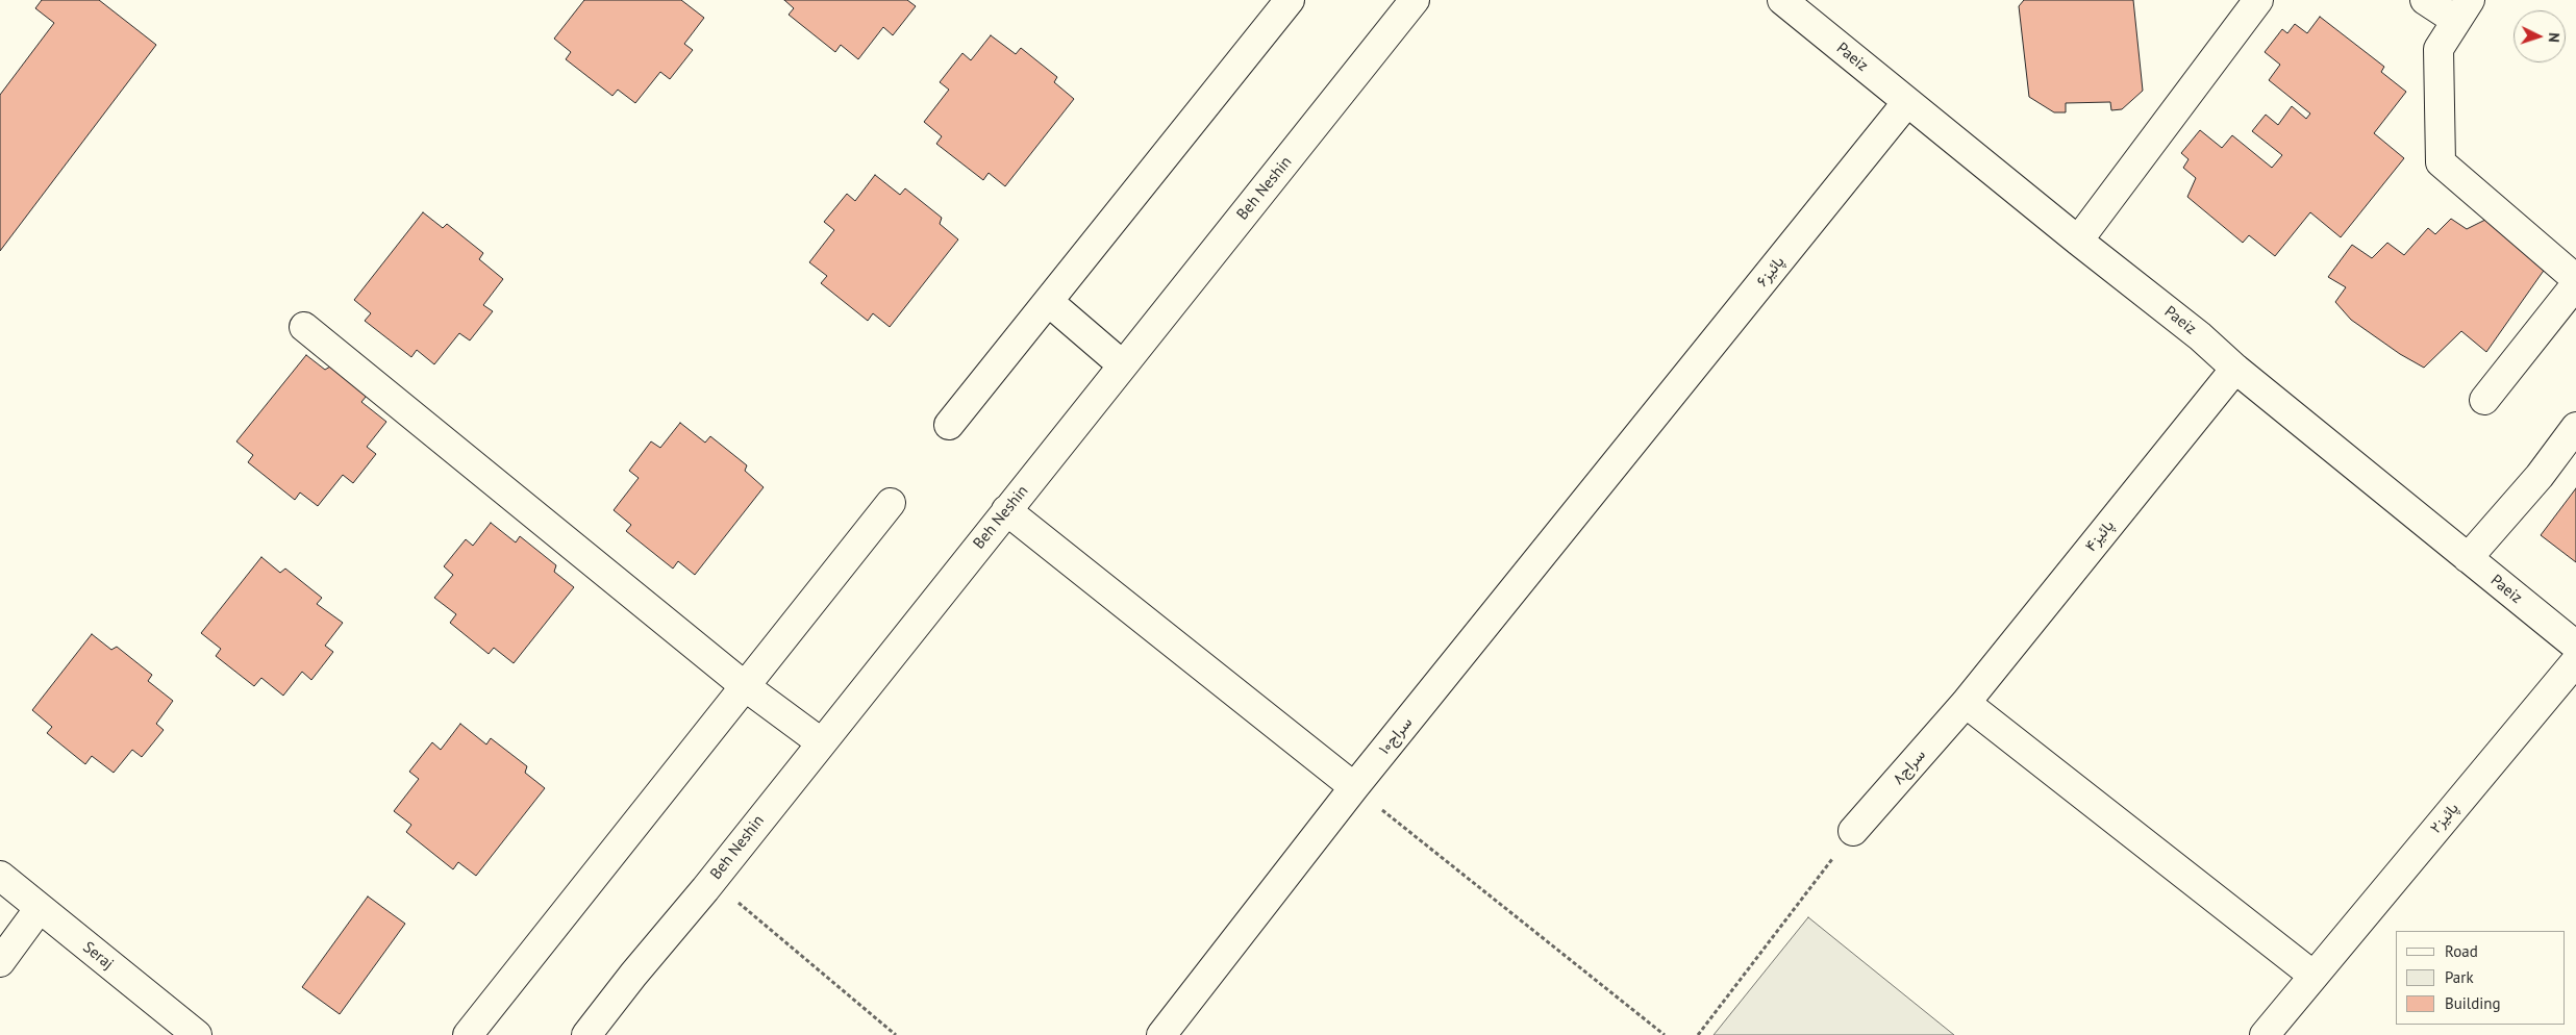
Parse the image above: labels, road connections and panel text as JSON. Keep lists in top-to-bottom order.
{
  "streets": {
    "street": [
      "Paeiz",
      "Beh Neshin",
      "پائیز۶",
      "پائیز۴",
      "سراج۱۰",
      "۸سراج",
      "پائیز۲",
      "Seraj"
    ]
  },
  "crossings": [
    ["Paeiz", "پائیز۶"],
    ["Paeiz", "پائیز۴"],
    ["پائیز۶", "سراج۱۰"],
    ["پائیز۴", "۸سراج"]
  ],
  "legend": ["Road", "Park", "Building"],
  "north": "right"
}
